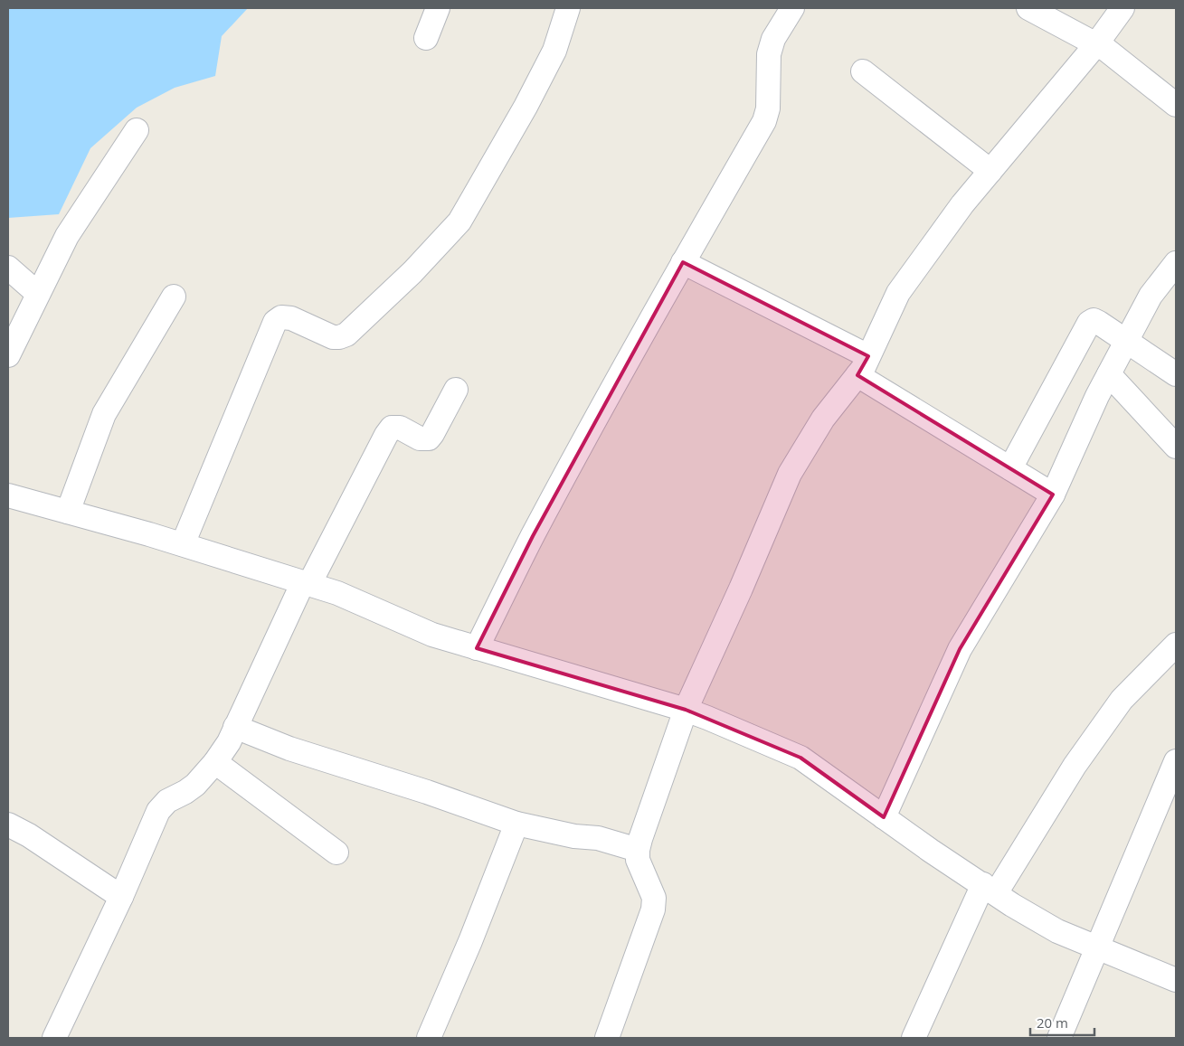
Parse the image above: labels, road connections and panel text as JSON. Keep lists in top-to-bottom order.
{
  "scale_bar": "20 m"
}
